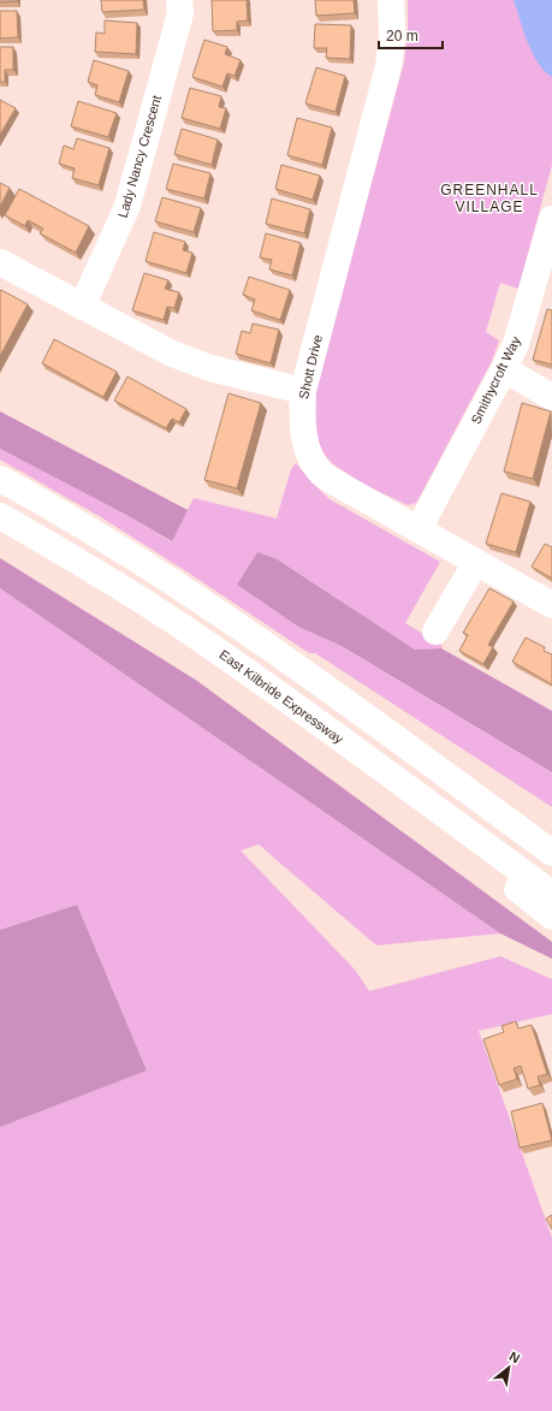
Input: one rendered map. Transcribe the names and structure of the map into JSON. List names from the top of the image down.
{
  "streets": {
    "main road": [
      "Lady Nancy Crescent",
      "Shott Drive",
      "Smithycroft Way",
      "East Kilbride Expressway"
    ]
  },
  "crossings": [
    ["Shott Drive", "Smithycroft Way"]
  ],
  "districts": ["GREENHALL VILLAGE"],
  "scale_bar": "20 m",
  "north": "top right"
}
